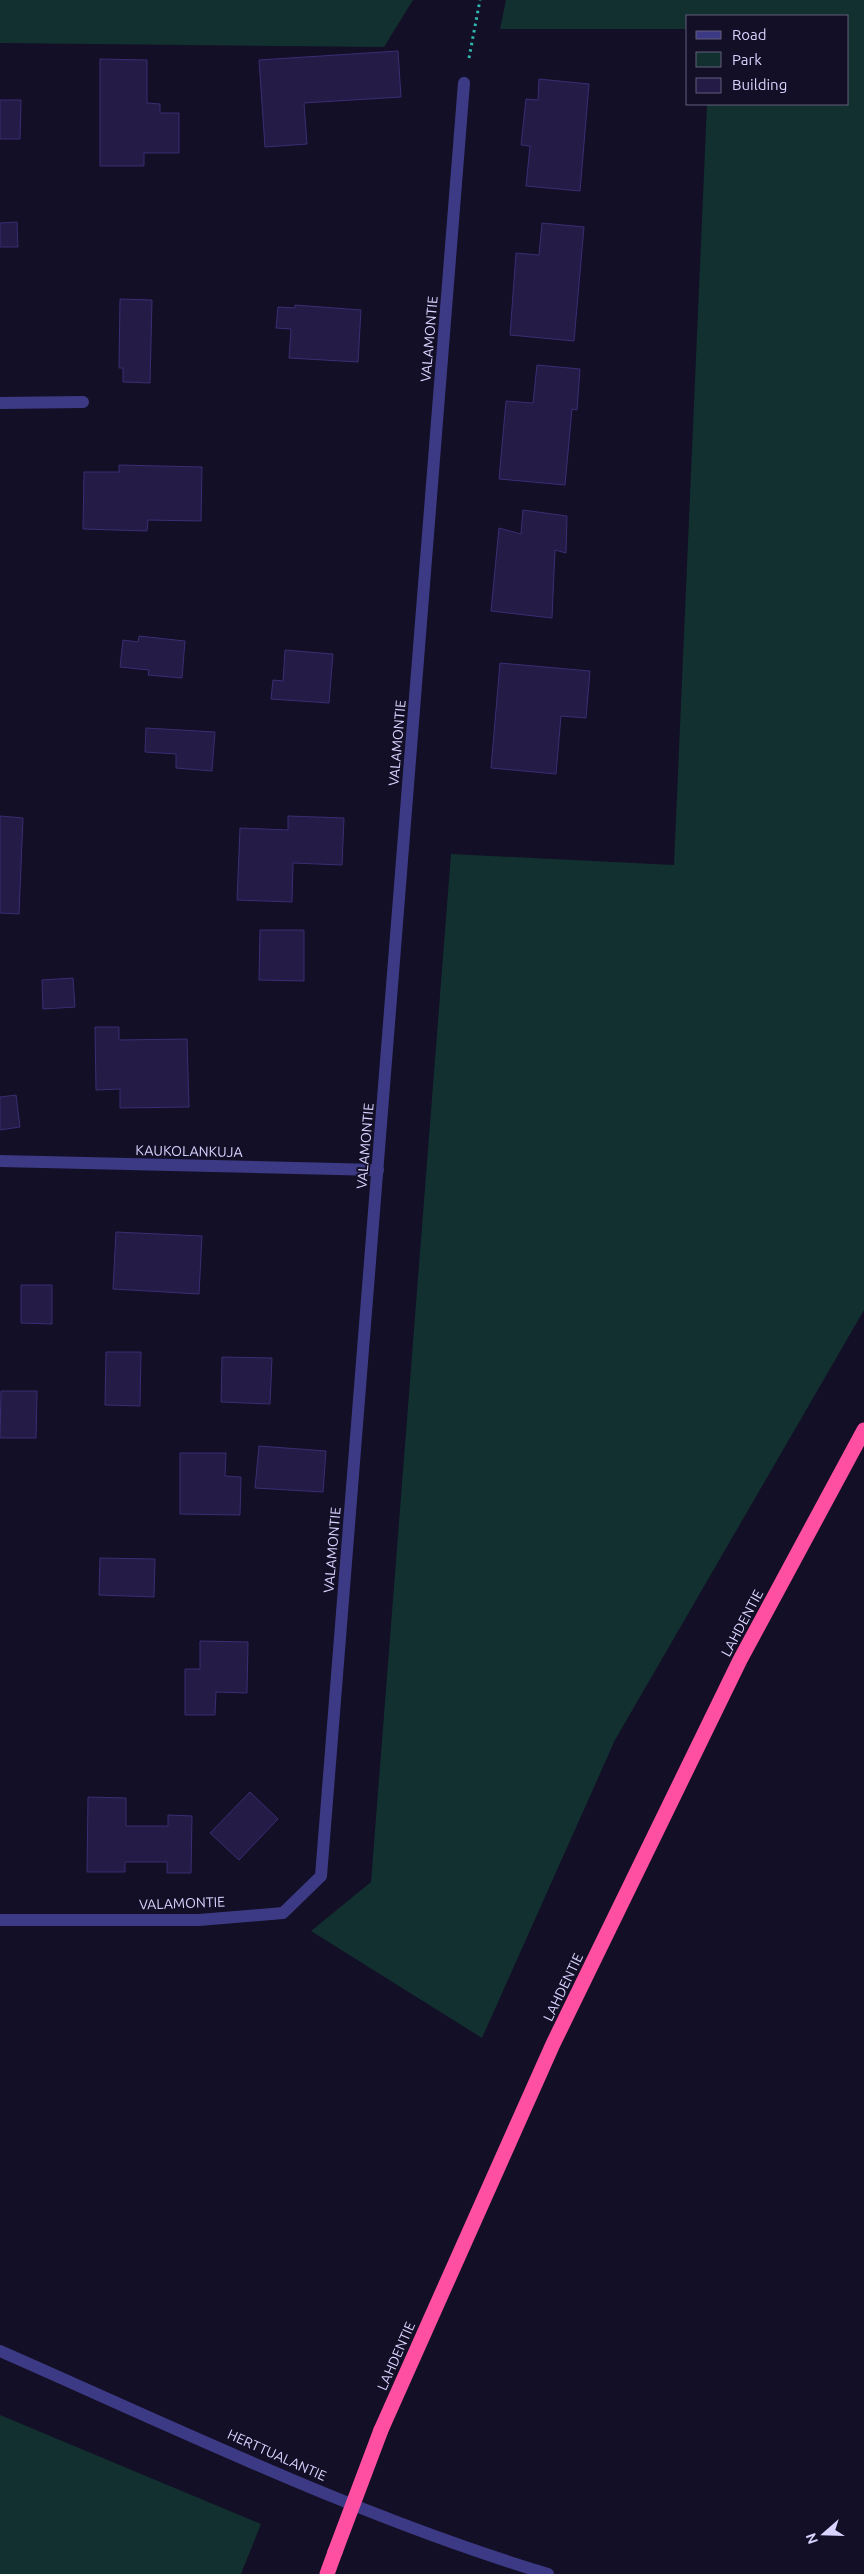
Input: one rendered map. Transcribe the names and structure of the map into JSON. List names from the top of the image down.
{
  "streets": {
    "highway": ["LAHDENTIE"],
    "street": ["VALAMONTIE", "KAUKOLANKUJA", "HERTTUALANTIE"]
  },
  "crossings": [
    ["VALAMONTIE", "KAUKOLANKUJA"]
  ],
  "legend": ["Road", "Park", "Building"],
  "north": "left"
}
